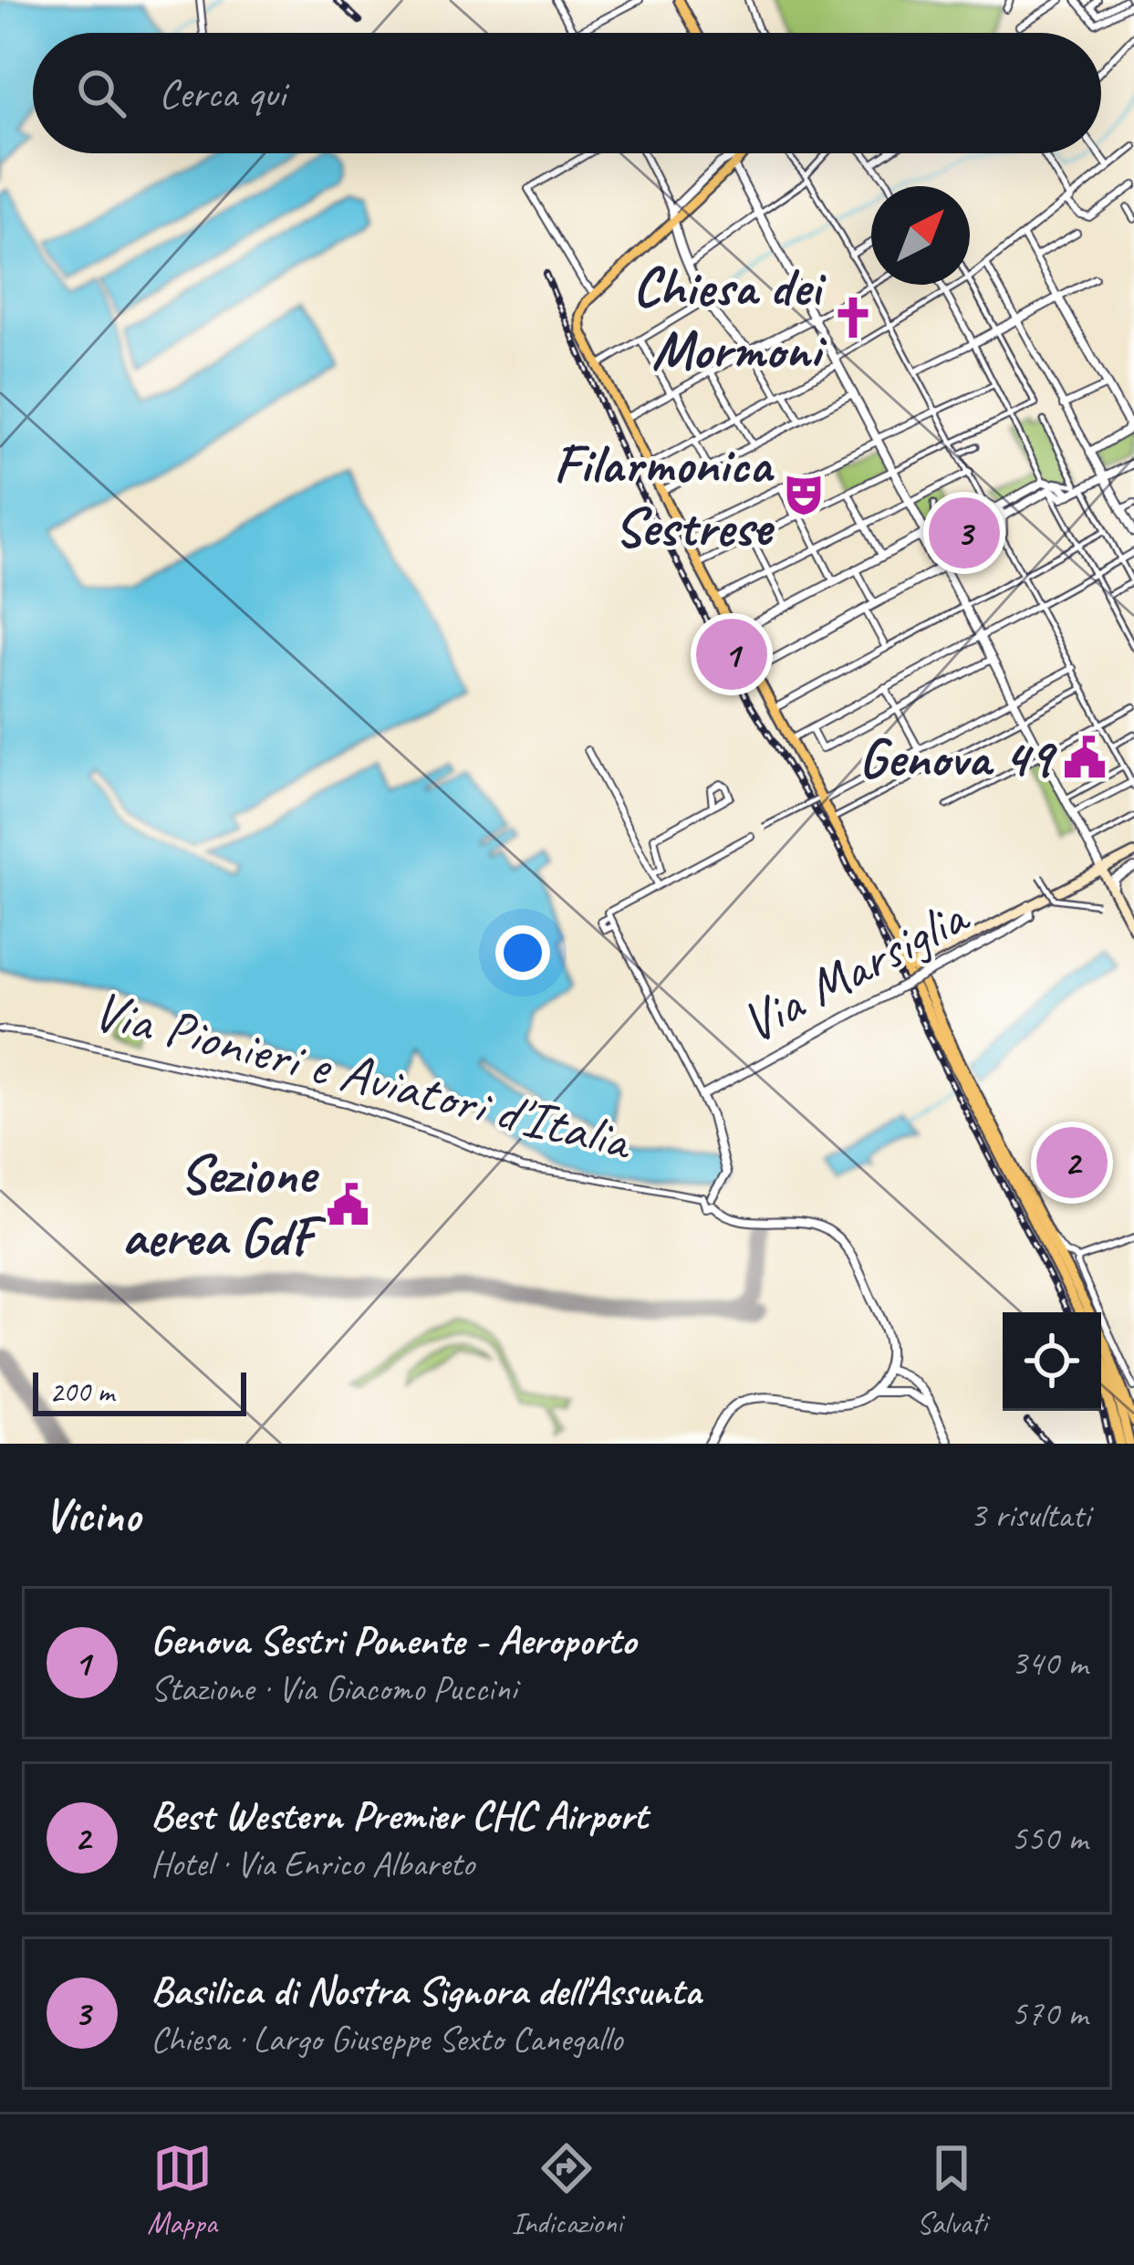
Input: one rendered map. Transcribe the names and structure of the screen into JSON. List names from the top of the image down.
{
  "streets": {
    "street": ["Via Marsiglia", "Via Pionieri e Aviatori d'Italia"]
  },
  "places": {
    "church": ["Chiesa dei Mormoni"],
    "theatre": ["Filarmonica Sestrese"],
    "public building": ["Genova 49", "Sezione aerea GdF"]
  },
  "scale_bar": "200 m",
  "north": "top right",
  "page": {
    "search": "Cerca qui",
    "pins": ["3", "1", "2"],
    "scale": "200 m",
    "heading": ["Vicino", "3 risultati"],
    "list": [
      {
        "mark": "1",
        "name": "Genova Sestri Ponente - Aeroporto",
        "note": "Stazione · Via Giacomo Puccini",
        "value": "340 m"
      },
      {
        "mark": "2",
        "name": "Best Western Premier CHC Airport",
        "note": "Hotel · Via Enrico Albareto",
        "value": "550 m"
      },
      {
        "mark": "3",
        "name": "Basilica di Nostra Signora dell'Assunta",
        "note": "Chiesa · Largo Giuseppe Sexto Canegallo",
        "value": "570 m"
      }
    ],
    "nav": ["Mappa", "Indicazioni", "Salvati"]
  }
}
